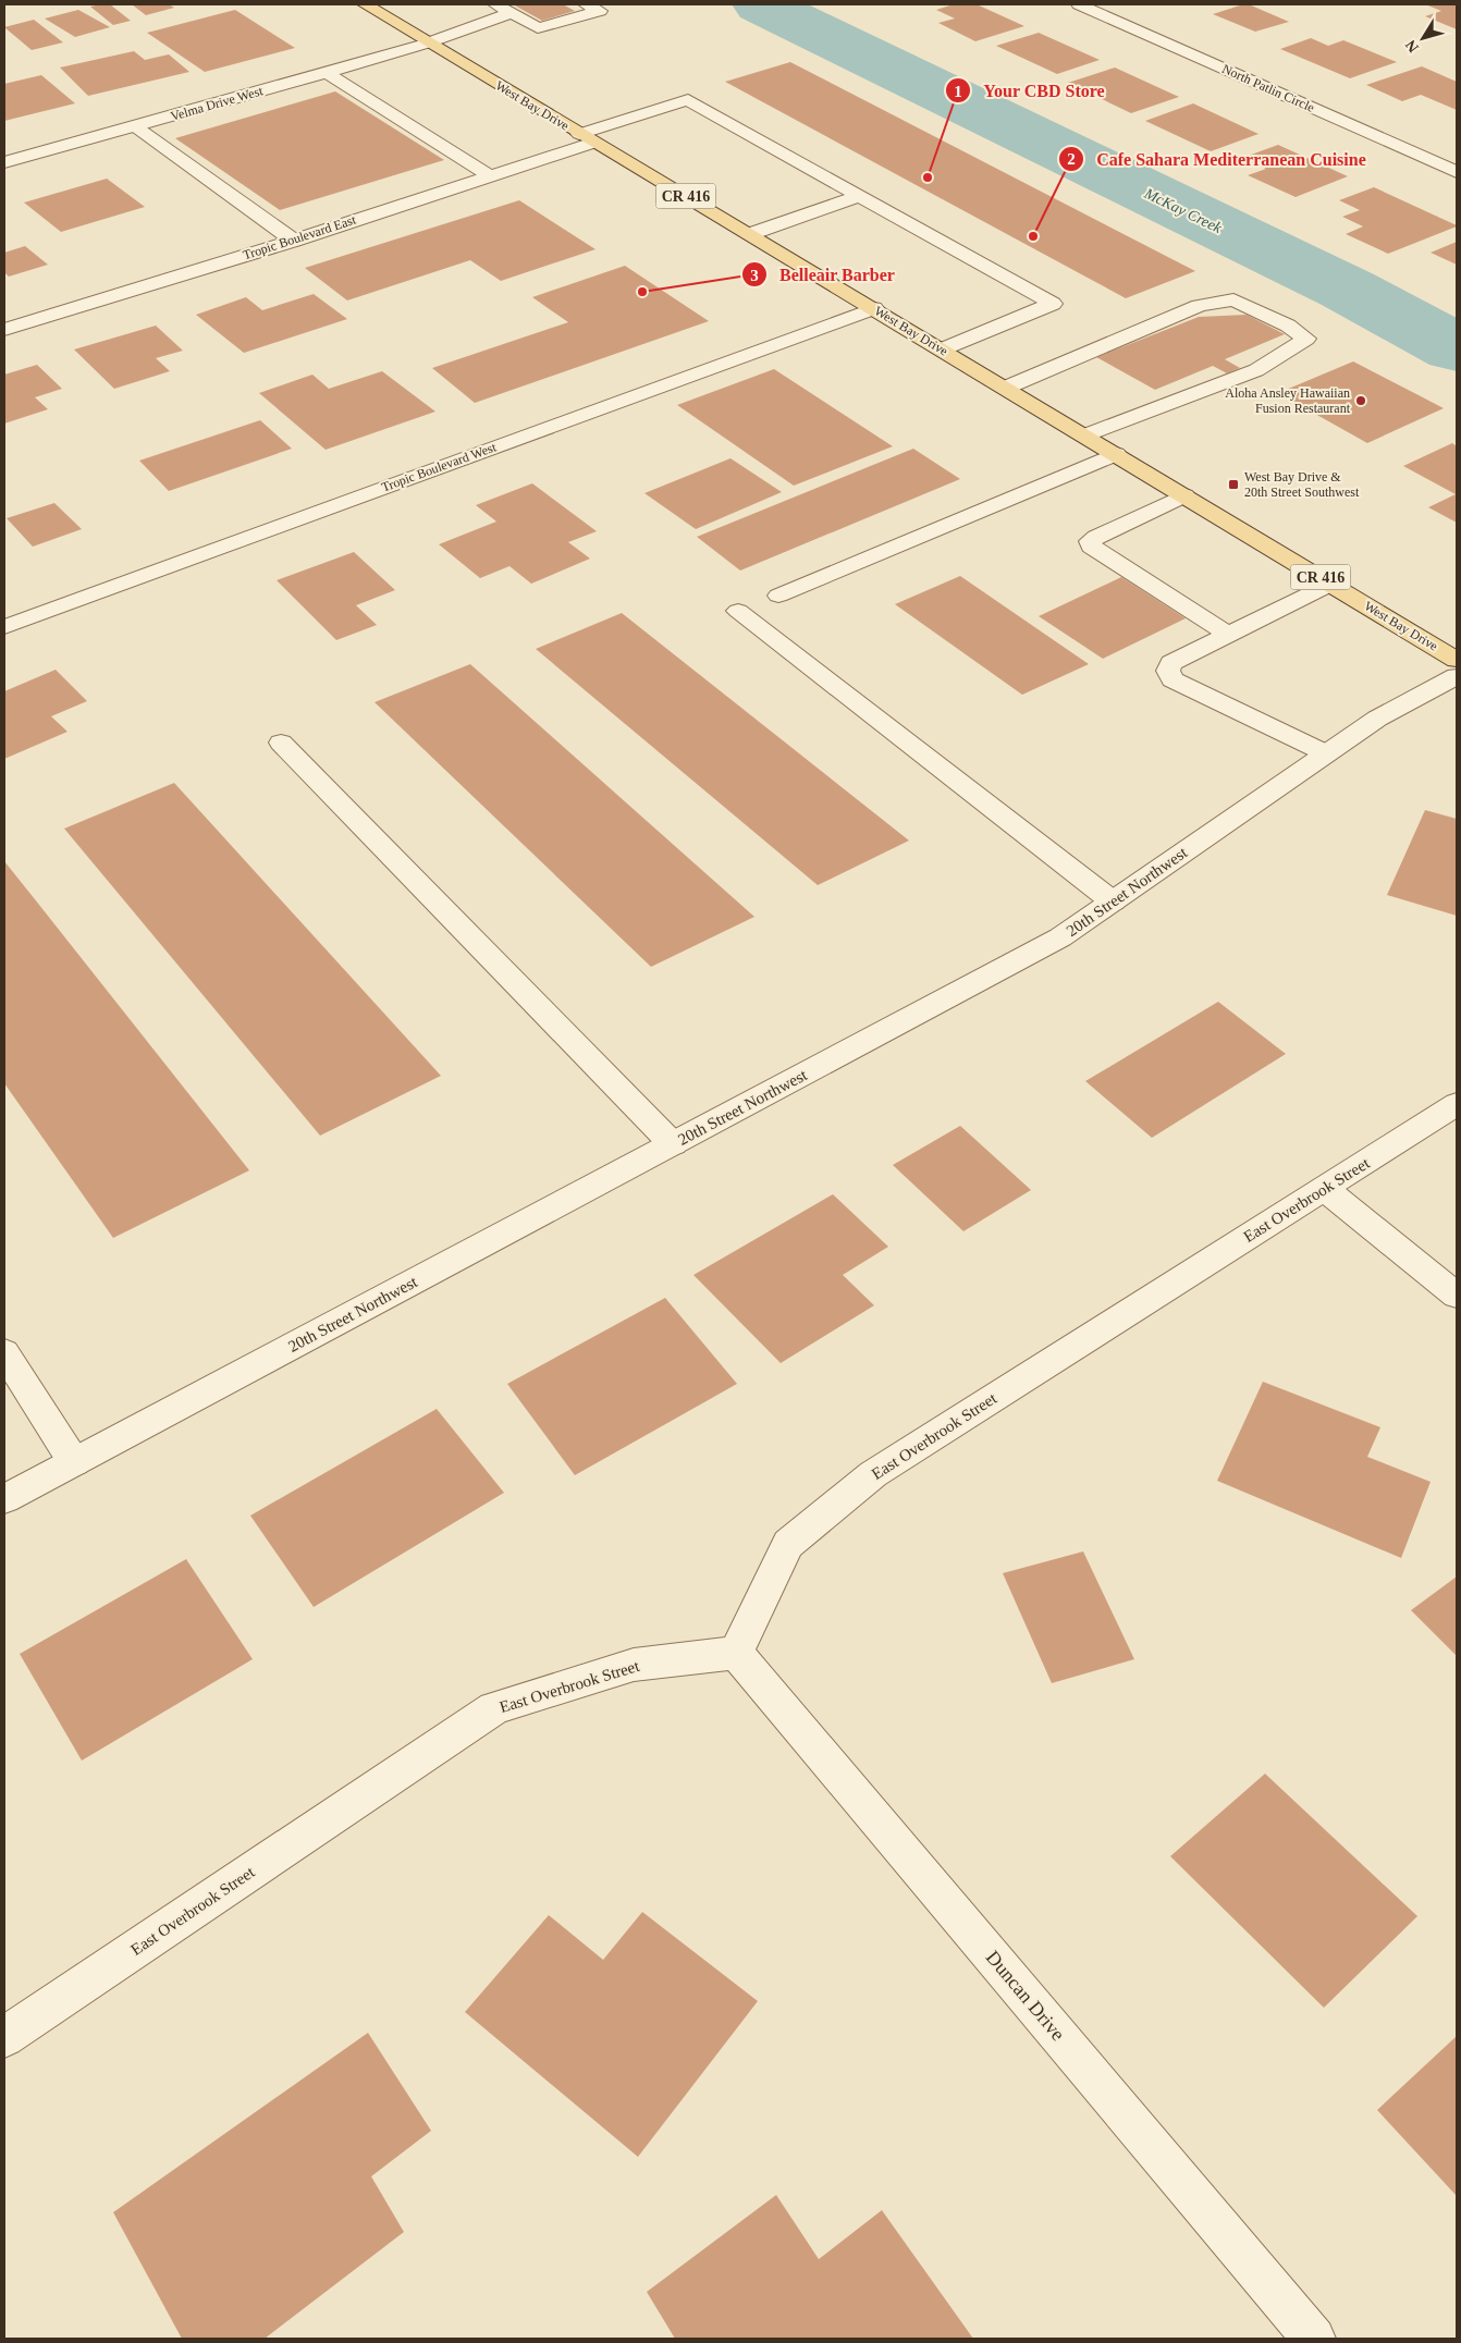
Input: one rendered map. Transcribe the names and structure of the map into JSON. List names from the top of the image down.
{
  "streets": {
    "main road": ["West Bay Drive", "CR 416"],
    "street": [
      "North Patlin Circle",
      "Velma Drive West",
      "Tropic Boulevard East",
      "Tropic Boulevard West",
      "20th Street Northwest",
      "East Overbrook Street",
      "Duncan Drive"
    ]
  },
  "crossings": [
    ["Velma Drive West", "West Bay Drive"],
    ["West Bay Drive", "Tropic Boulevard East"],
    ["West Bay Drive", "Tropic Boulevard West"],
    ["East Overbrook Street", "Duncan Drive"]
  ],
  "water": ["McKay Creek"],
  "places": {
    "other": [
      "Your CBD Store",
      "Cafe Sahara Mediterranean Cuisine",
      "Belleair Barber",
      "Aloha Ansley Hawaiian Fusion Restaurant"
    ],
    "transit": ["West Bay Drive & 20th Street Southwest"]
  },
  "north": "bottom left"
}
